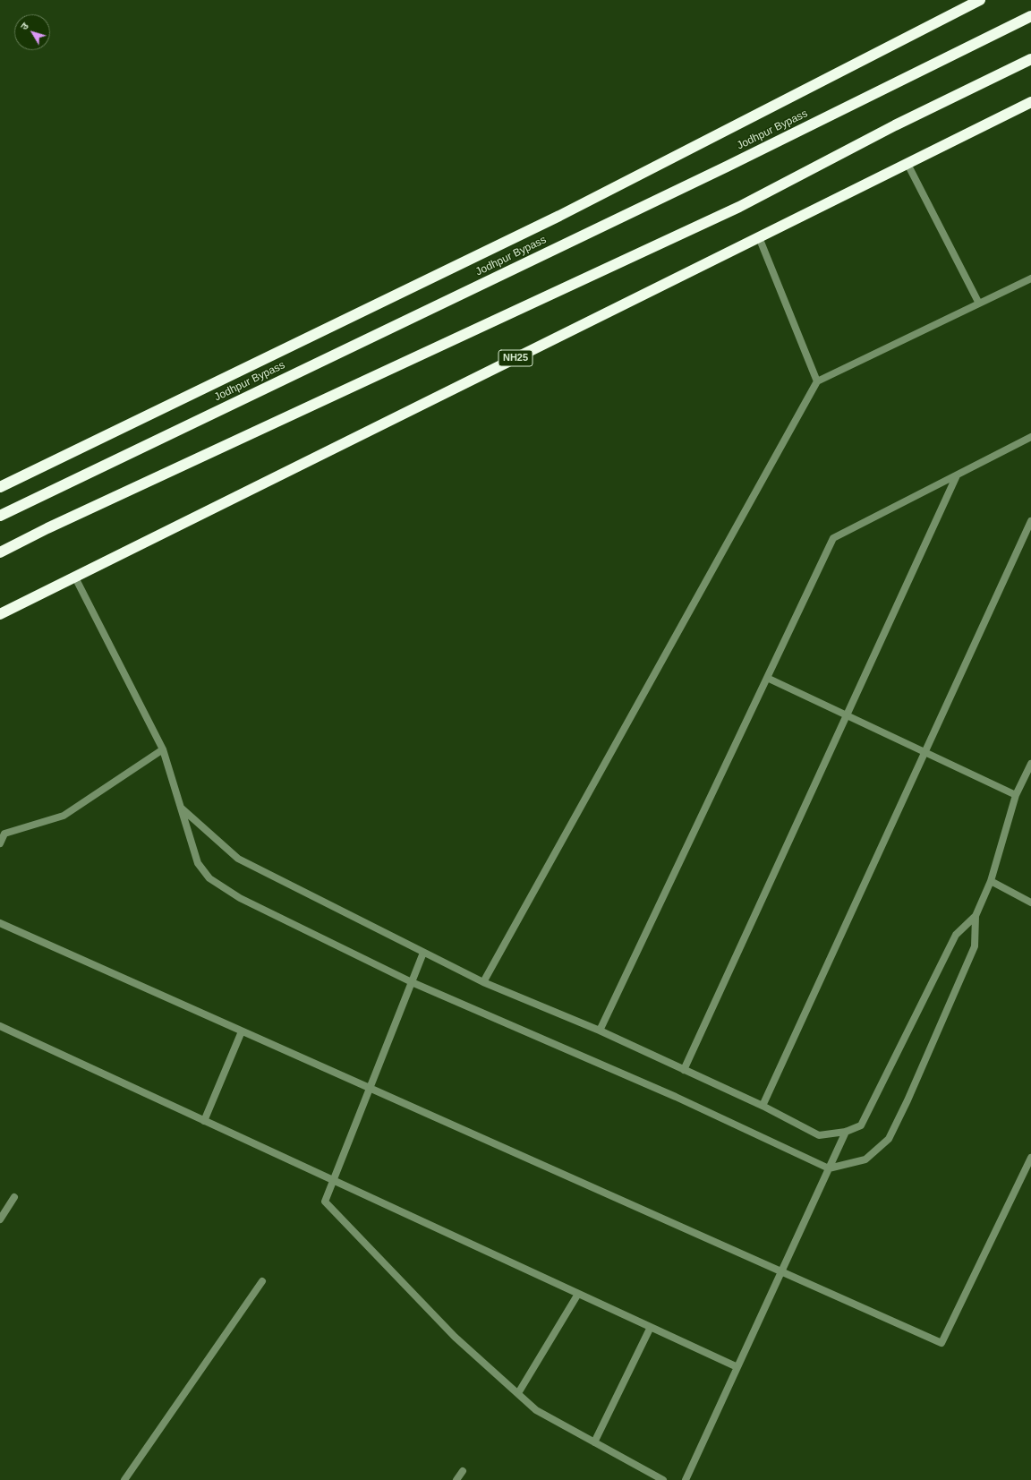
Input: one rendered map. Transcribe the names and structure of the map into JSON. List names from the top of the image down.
{
  "streets": {
    "highway": ["Jodhpur Bypass", "NH25"]
  },
  "north": "top left"
}
